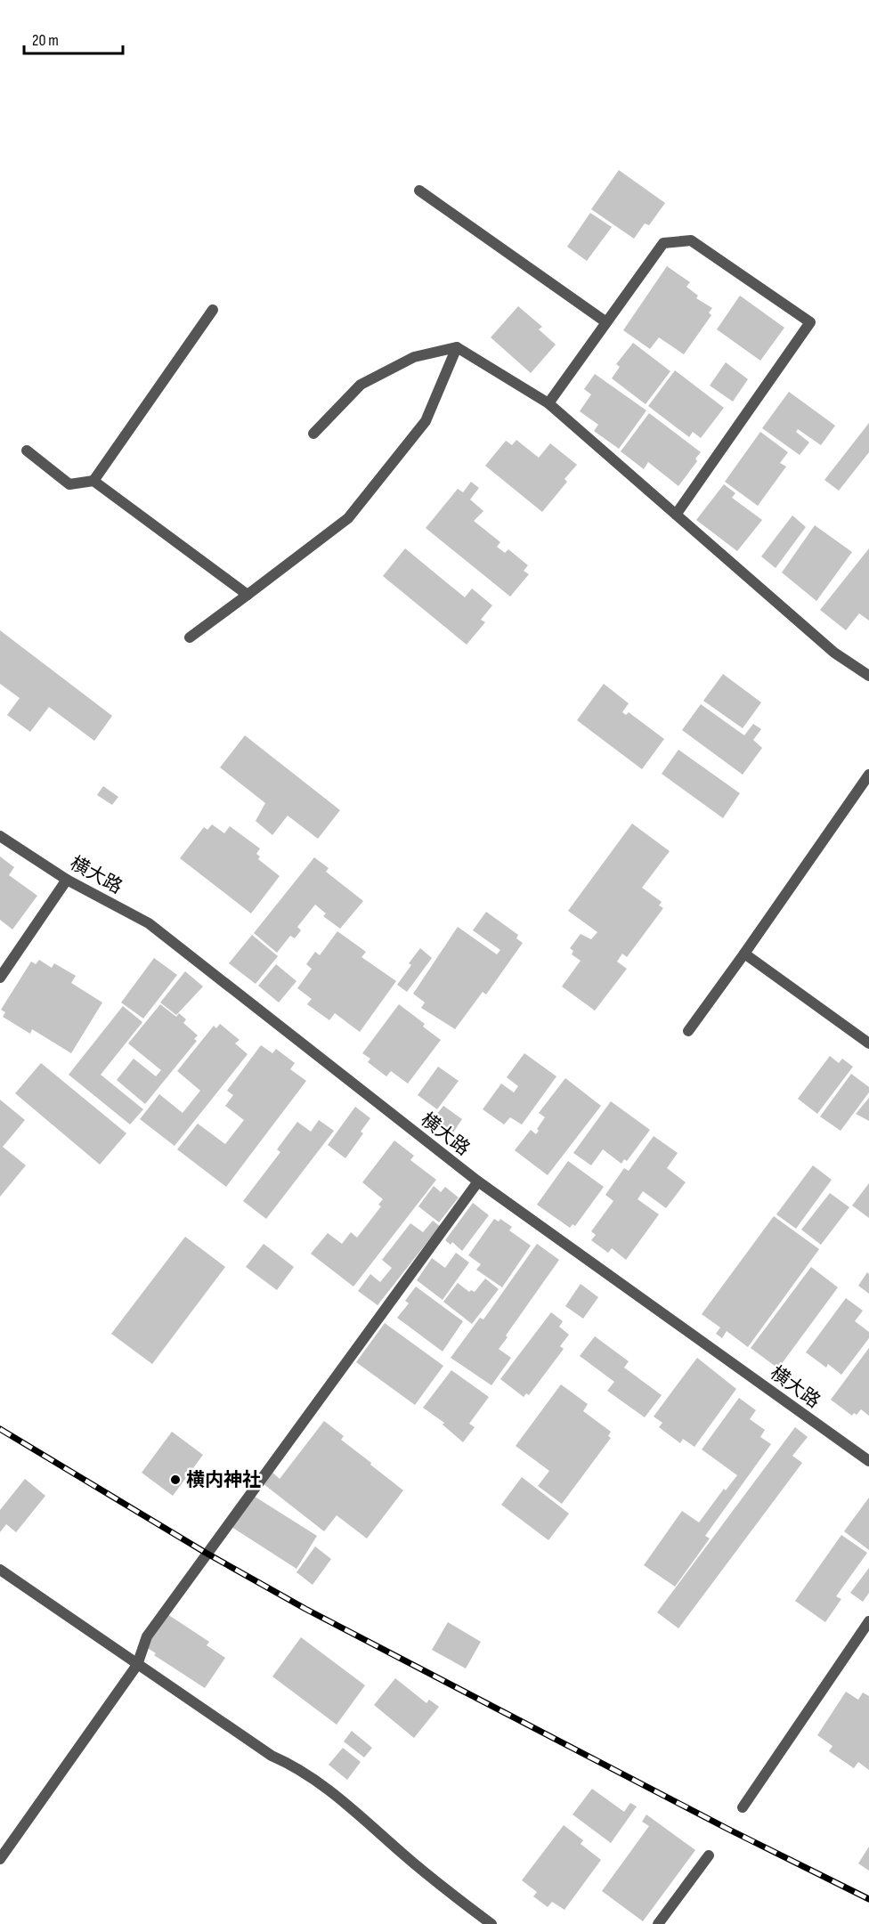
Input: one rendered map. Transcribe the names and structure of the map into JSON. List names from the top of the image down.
{
  "streets": {
    "street": ["横大路"]
  },
  "places": ["横内神社"],
  "scale_bar": "20 m"
}
